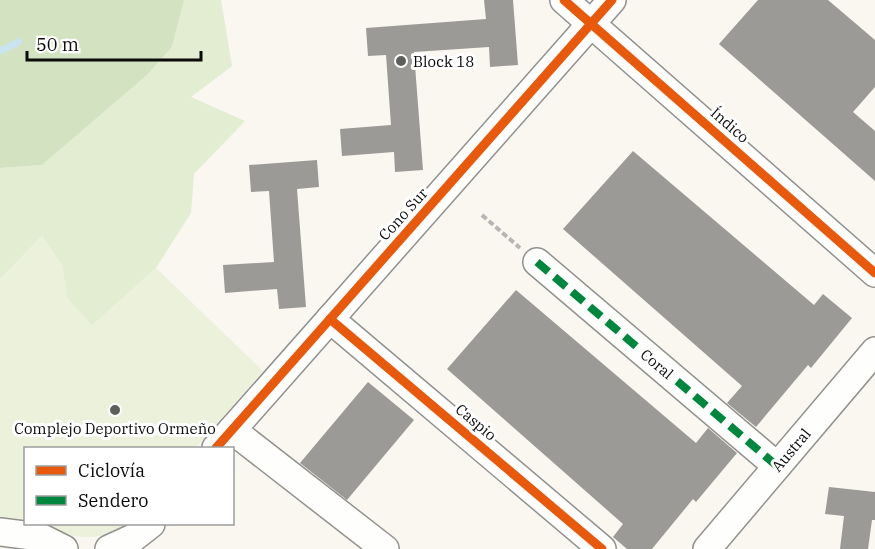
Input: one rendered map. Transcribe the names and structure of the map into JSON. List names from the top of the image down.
{
  "streets": {
    "street": [
      "Índico",
      "Cono Sur",
      "Coral",
      "Caspio",
      "Austral"
    ]
  },
  "crossings": [
    ["Índico", "Cono Sur"],
    ["Cono Sur", "Caspio"],
    ["Coral", "Austral"]
  ],
  "places": ["Block 18", "Complejo Deportivo Ormeño"],
  "legend": ["Ciclovía", "Sendero"],
  "scale_bar": "50 m"
}
